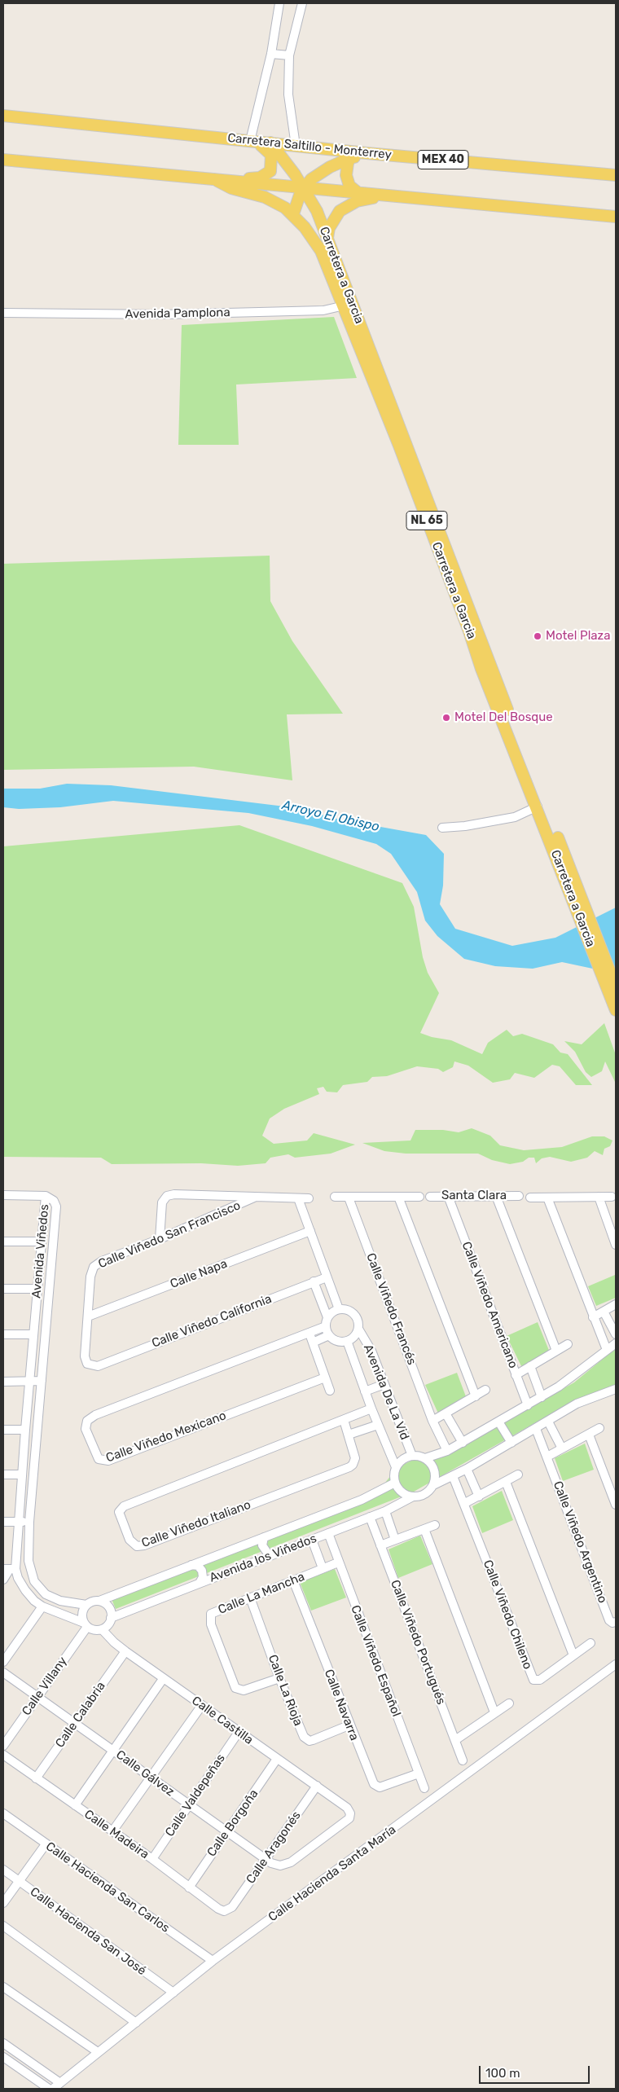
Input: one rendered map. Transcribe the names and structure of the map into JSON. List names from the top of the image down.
{
  "streets": {
    "main road": [
      "Carretera Saltillo - Monterrey",
      "MEX 40",
      "Carretera a Garcia",
      "NL 65"
    ],
    "street": [
      "Avenida Pamplona",
      "Santa Clara",
      "Calle Viñedo San Francisco",
      "Avenida Viñedos",
      "Calle Napa",
      "Calle Viñedo Americano",
      "Calle Viñedo Francés",
      "Calle Viñedo California",
      "Avenida De La Vid",
      "Calle Viñedo Mexicano",
      "Calle Viñedo Italiano",
      "Calle Viñedo Argentino",
      "Avenida los Viñedos",
      "Calle La Mancha",
      "Calle Viñedo Chileno",
      "Calle Viñedo Portugués",
      "Calle Viñedo Español",
      "Calle Villany",
      "Calle La Rioja",
      "Calle Navarra",
      "Calle Calabria",
      "Calle Castilla",
      "Calle Gálvez",
      "Calle Valdepeñas",
      "Calle Borgoña",
      "Calle Madeira",
      "Calle Aragonés",
      "Calle Hacienda Santa María",
      "Calle Hacienda San Carlos",
      "Calle Hacienda San José"
    ]
  },
  "crossings": [
    ["Carretera Saltillo - Monterrey", "Carretera a Garcia"],
    ["Carretera a Garcia", "Avenida Pamplona"],
    ["Santa Clara", "Calle Viñedo Americano"],
    ["Calle Viñedo San Francisco", "Calle Napa"],
    ["Calle Viñedo San Francisco", "Calle Viñedo California"],
    ["Avenida Viñedos", "Avenida los Viñedos"],
    ["Avenida Viñedos", "Calle Villany"],
    ["Avenida Viñedos", "Calle Castilla"],
    ["Avenida De La Vid", "Calle Viñedo Mexicano"],
    ["Avenida De La Vid", "Calle Viñedo Italiano"],
    ["Avenida De La Vid", "Avenida los Viñedos"],
    ["Avenida los Viñedos", "Calle Viñedo Portugués"],
    ["Avenida los Viñedos", "Calle Viñedo Español"],
    ["Avenida los Viñedos", "Calle Villany"],
    ["Avenida los Viñedos", "Calle Castilla"],
    ["Calle La Mancha", "Calle Viñedo Español"],
    ["Calle La Mancha", "Calle La Rioja"],
    ["Calle La Mancha", "Calle Navarra"],
    ["Calle Viñedo Español", "Calle Navarra"],
    ["Calle Villany", "Calle Castilla"],
    ["Calle Villany", "Calle Gálvez"],
    ["Calle La Rioja", "Calle Navarra"],
    ["Calle Calabria", "Calle Castilla"],
    ["Calle Calabria", "Calle Gálvez"],
    ["Calle Calabria", "Calle Madeira"],
    ["Calle Castilla", "Calle Gálvez"],
    ["Calle Castilla", "Calle Valdepeñas"],
    ["Calle Castilla", "Calle Borgoña"],
    ["Calle Castilla", "Calle Aragonés"],
    ["Calle Gálvez", "Calle Valdepeñas"],
    ["Calle Gálvez", "Calle Borgoña"],
    ["Calle Gálvez", "Calle Aragonés"],
    ["Calle Valdepeñas", "Calle Madeira"],
    ["Calle Borgoña", "Calle Madeira"],
    ["Calle Madeira", "Calle Aragonés"],
    ["Calle Hacienda Santa María", "Calle Hacienda San Carlos"],
    ["Calle Hacienda Santa María", "Calle Hacienda San José"]
  ],
  "water": ["Arroyo El Obispo"],
  "places": ["Motel Plaza", "Motel Del Bosque"],
  "scale_bar": "100 m"
}
